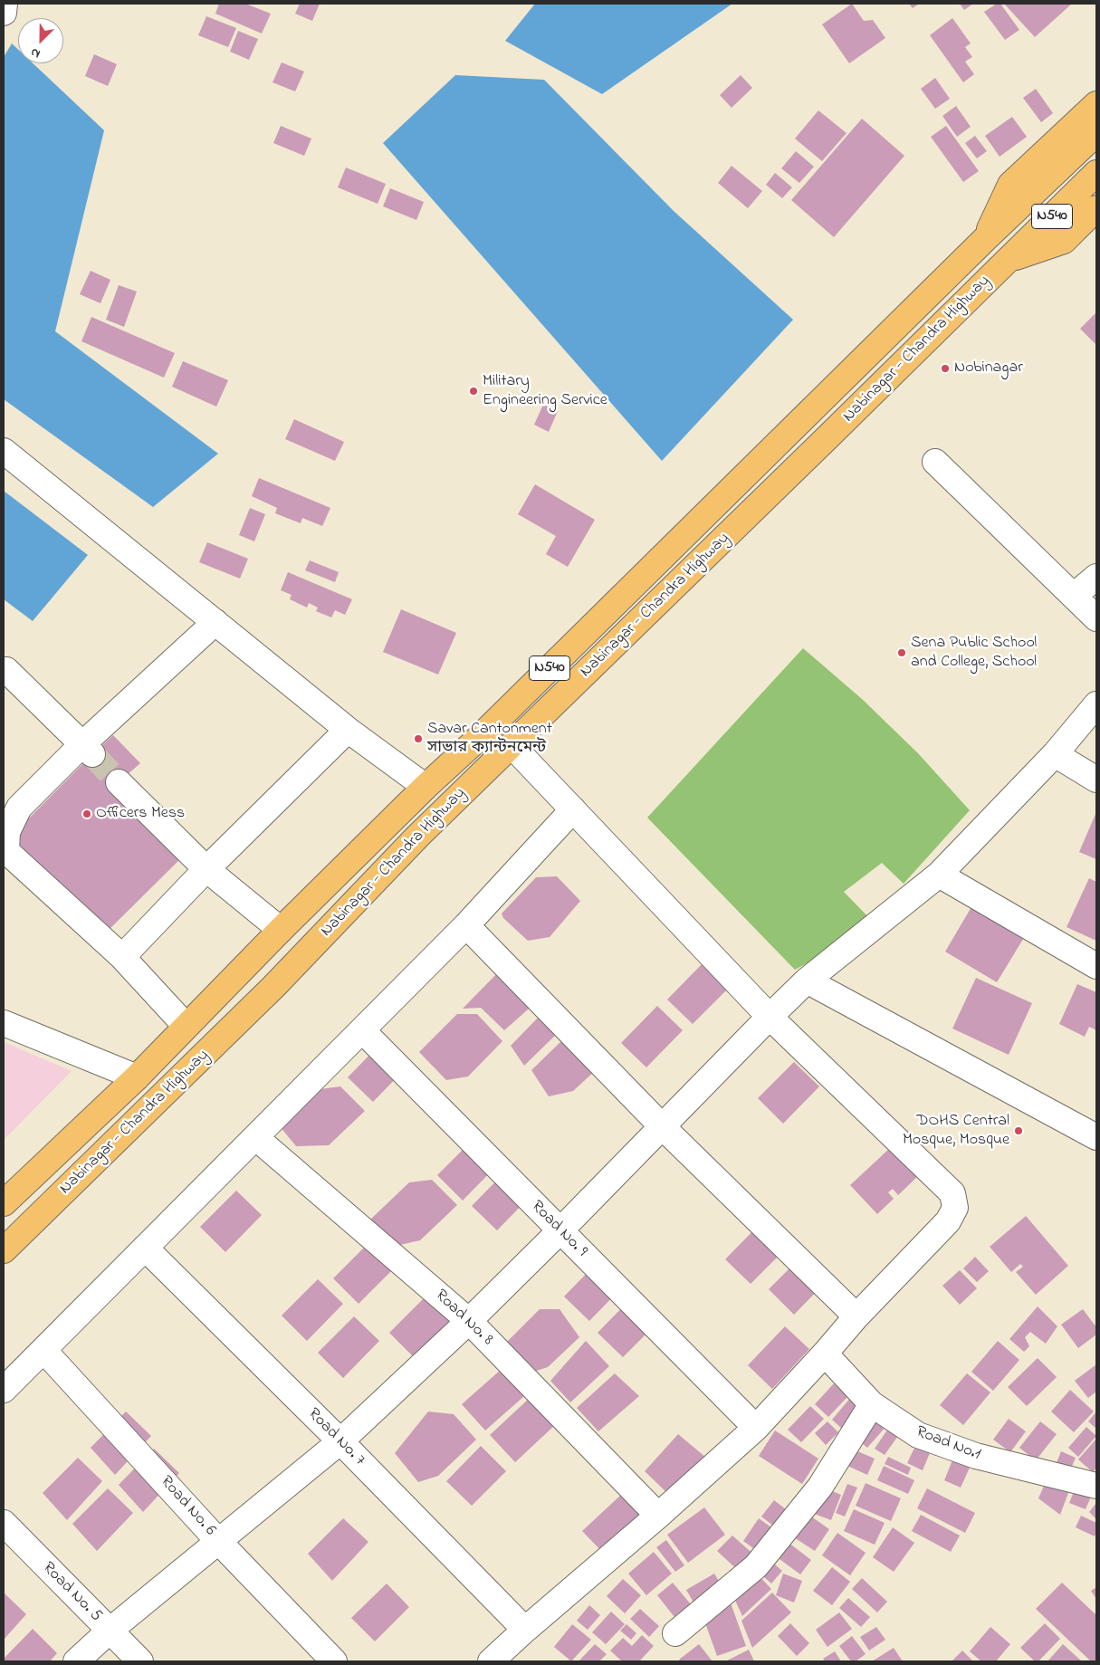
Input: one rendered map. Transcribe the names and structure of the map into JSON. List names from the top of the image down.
{
  "streets": {
    "highway": ["N540", "Nabinagar - Chandra Highway"],
    "street": [
      "Road No. 9",
      "Road No. 8",
      "Road No. 7",
      "Road No.1",
      "Road No. 6",
      "Road No. 5"
    ]
  },
  "places": [
    "Nobinagar",
    "Military Engineering Service",
    "Sena Public School and College, School",
    "Savar Cantonment সাভার ক্যান্টনমেন্ট",
    "Officers Mess",
    "DOHS Central Mosque, Mosque"
  ],
  "north": "bottom left"
}
